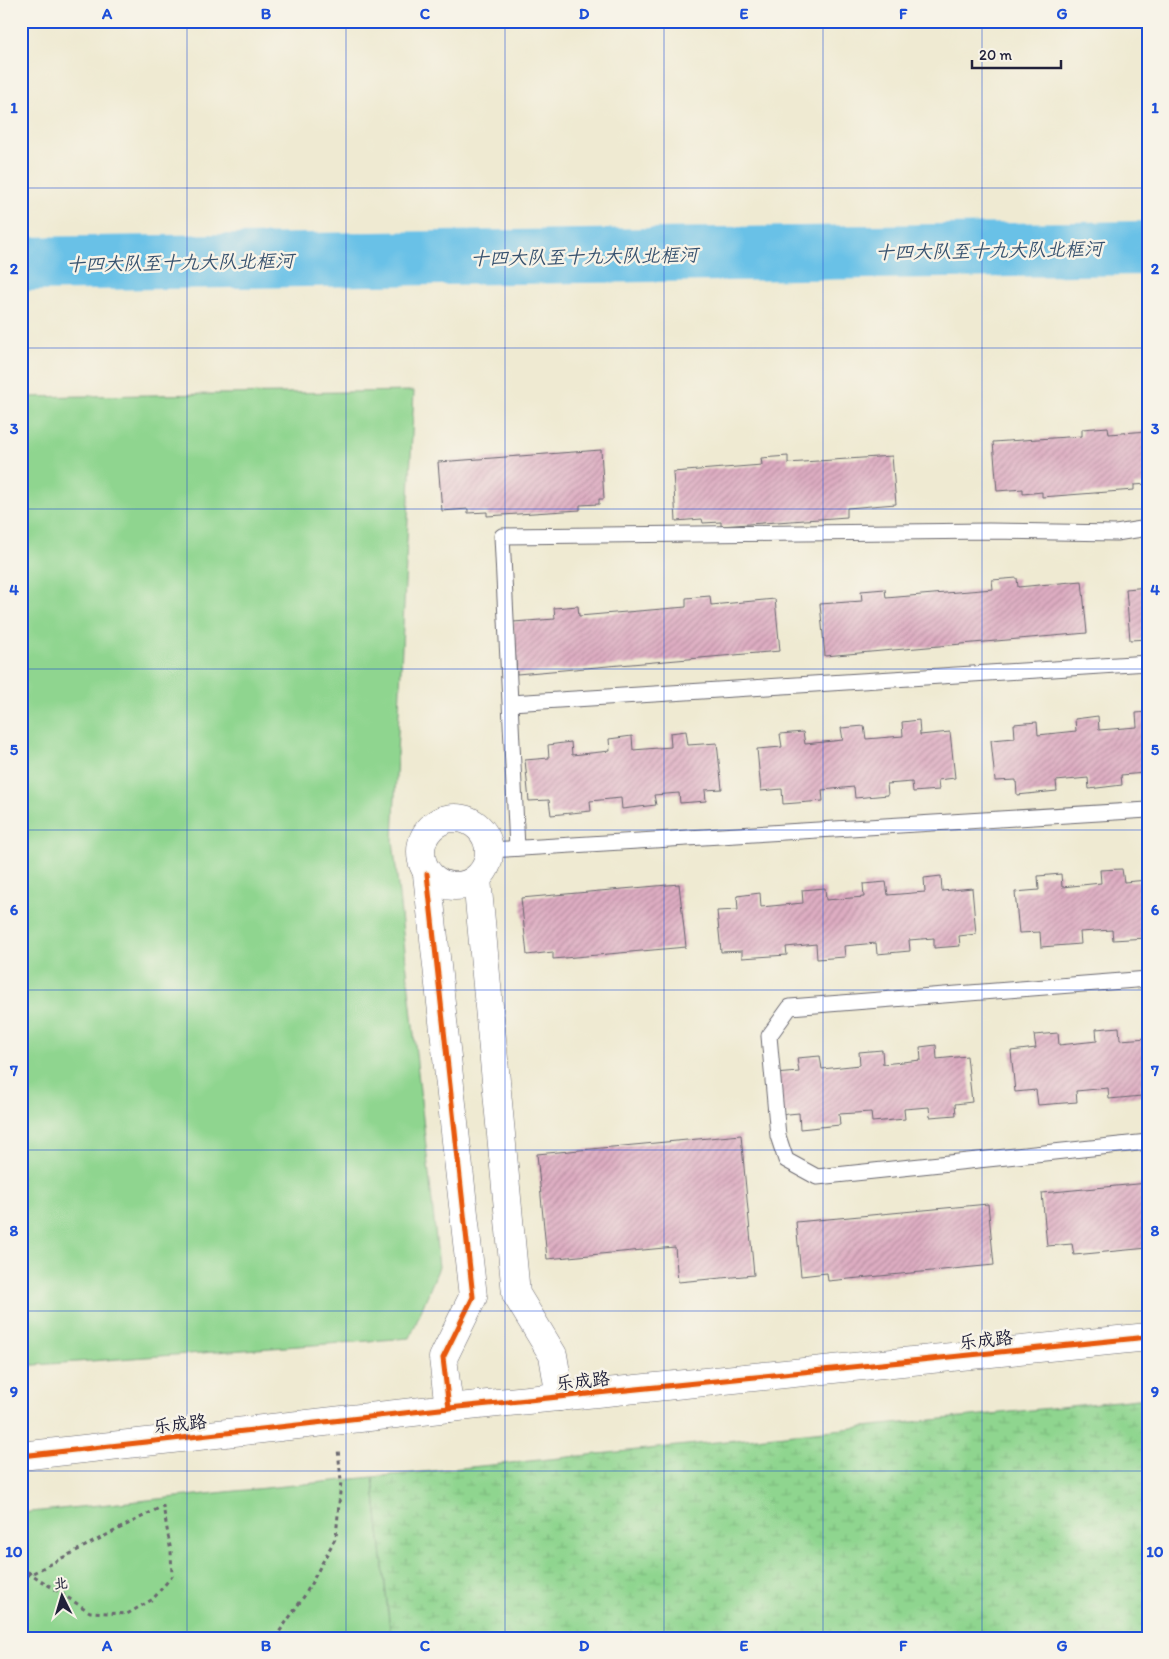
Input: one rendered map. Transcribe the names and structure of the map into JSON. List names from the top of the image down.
{
  "streets": {
    "street": ["乐成路"]
  },
  "water": ["十四大队至十九大队北框河"],
  "scale_bar": "20 m",
  "north": "top",
  "grid": {
    "columns": [
      "A",
      "B",
      "C",
      "D",
      "E",
      "F",
      "G"
    ],
    "rows": [
      "1",
      "2",
      "3",
      "4",
      "5",
      "6",
      "7",
      "8",
      "9",
      "10"
    ]
  }
}
